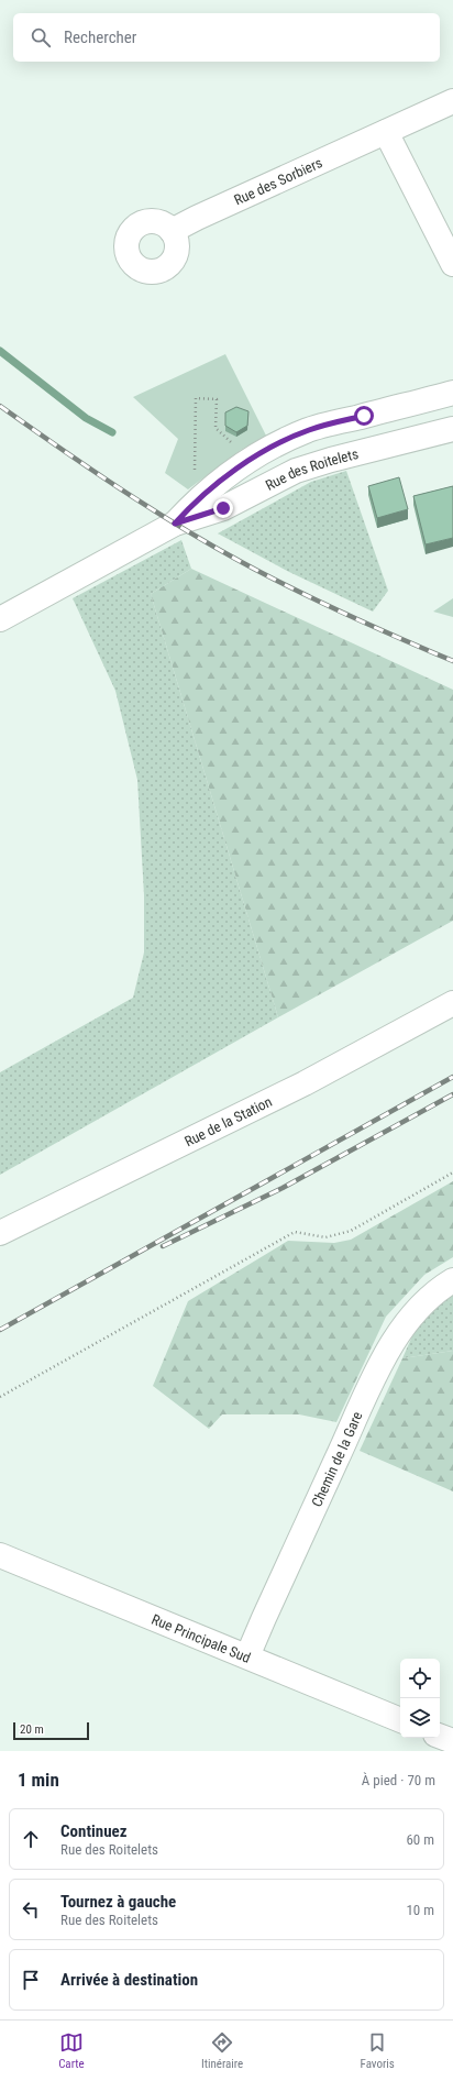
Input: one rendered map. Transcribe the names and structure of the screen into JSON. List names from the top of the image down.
{
  "streets": {
    "street": [
      "Rue des Sorbiers",
      "Rue des Roitelets",
      "Rue de la Station",
      "Chemin de la Gare",
      "Rue Principale Sud"
    ]
  },
  "crossings": [
    ["Chemin de la Gare", "Rue Principale Sud"]
  ],
  "scale_bar": "20 m",
  "page": {
    "search": "Rechercher",
    "scale": "20 m",
    "heading": ["1 min", "À pied · 70 m"],
    "list": [
      ["Continuez", "Rue des Roitelets", "60 m"],
      ["Tournez à gauche", "Rue des Roitelets", "10 m"],
      "Arrivée à destination"
    ],
    "nav": ["Carte", "Itinéraire", "Favoris"]
  }
}
